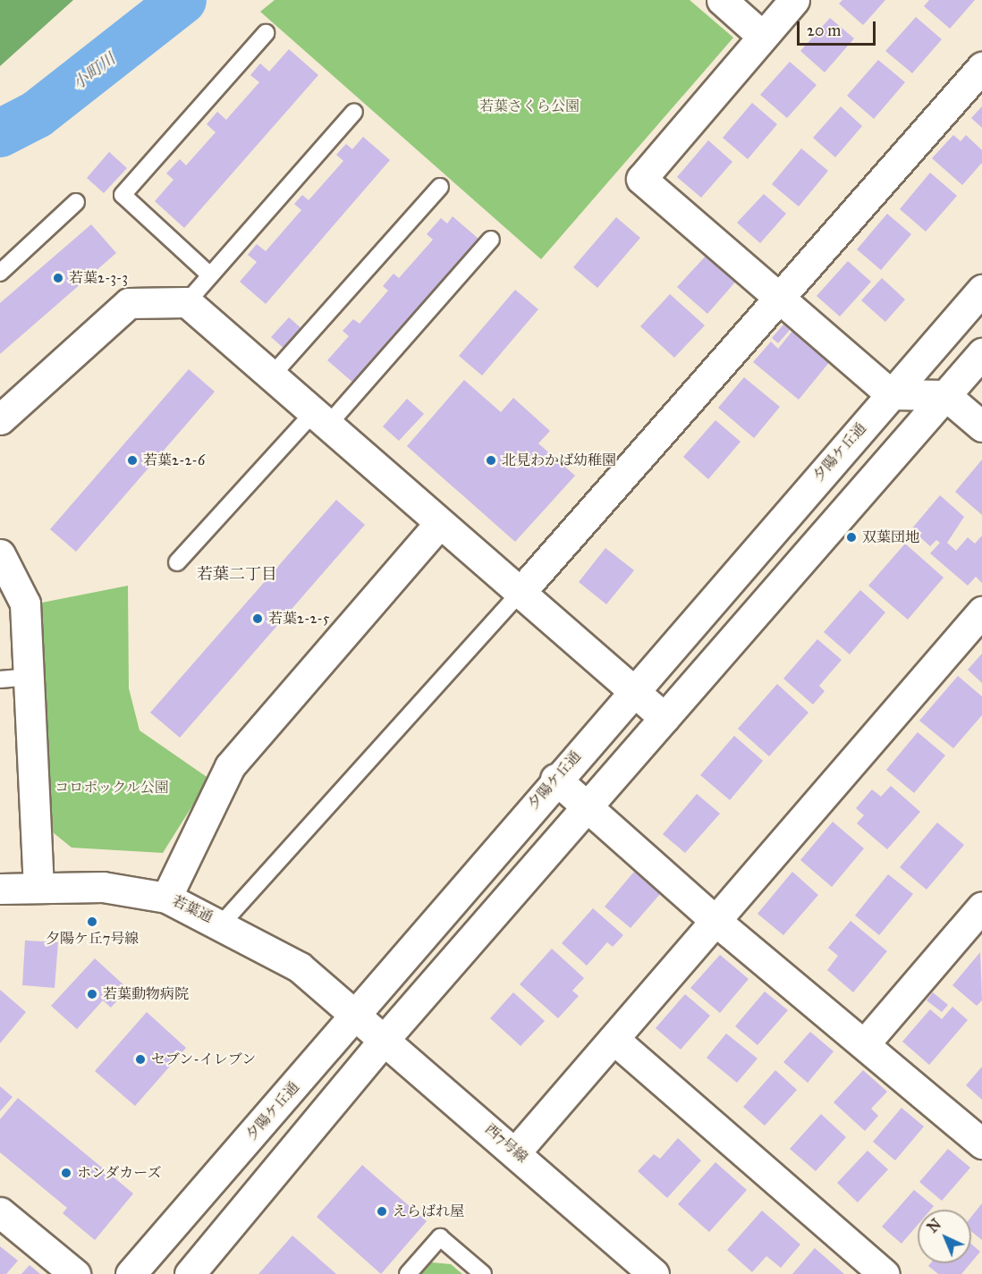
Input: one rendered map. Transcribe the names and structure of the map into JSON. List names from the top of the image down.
{
  "streets": {
    "street": ["夕陽ケ丘通", "若葉通", "西7号線"]
  },
  "crossings": [
    ["夕陽ケ丘通", "若葉通"],
    ["夕陽ケ丘通", "西7号線"],
    ["若葉通", "西7号線"]
  ],
  "districts": ["若葉二丁目"],
  "water": ["小町川"],
  "parks": ["若葉さくら公園", "コロポックル公園"],
  "places": [
    "若葉2-3-3",
    "若葉2-2-6",
    "北見わかば幼稚園",
    "双葉団地",
    "若葉2-2-5",
    "夕陽ケ丘7号線",
    "若葉動物病院",
    "セブン-イレブン",
    "ホンダカーズ",
    "えらばれ屋"
  ],
  "scale_bar": "20 m",
  "north": "top left"
}
